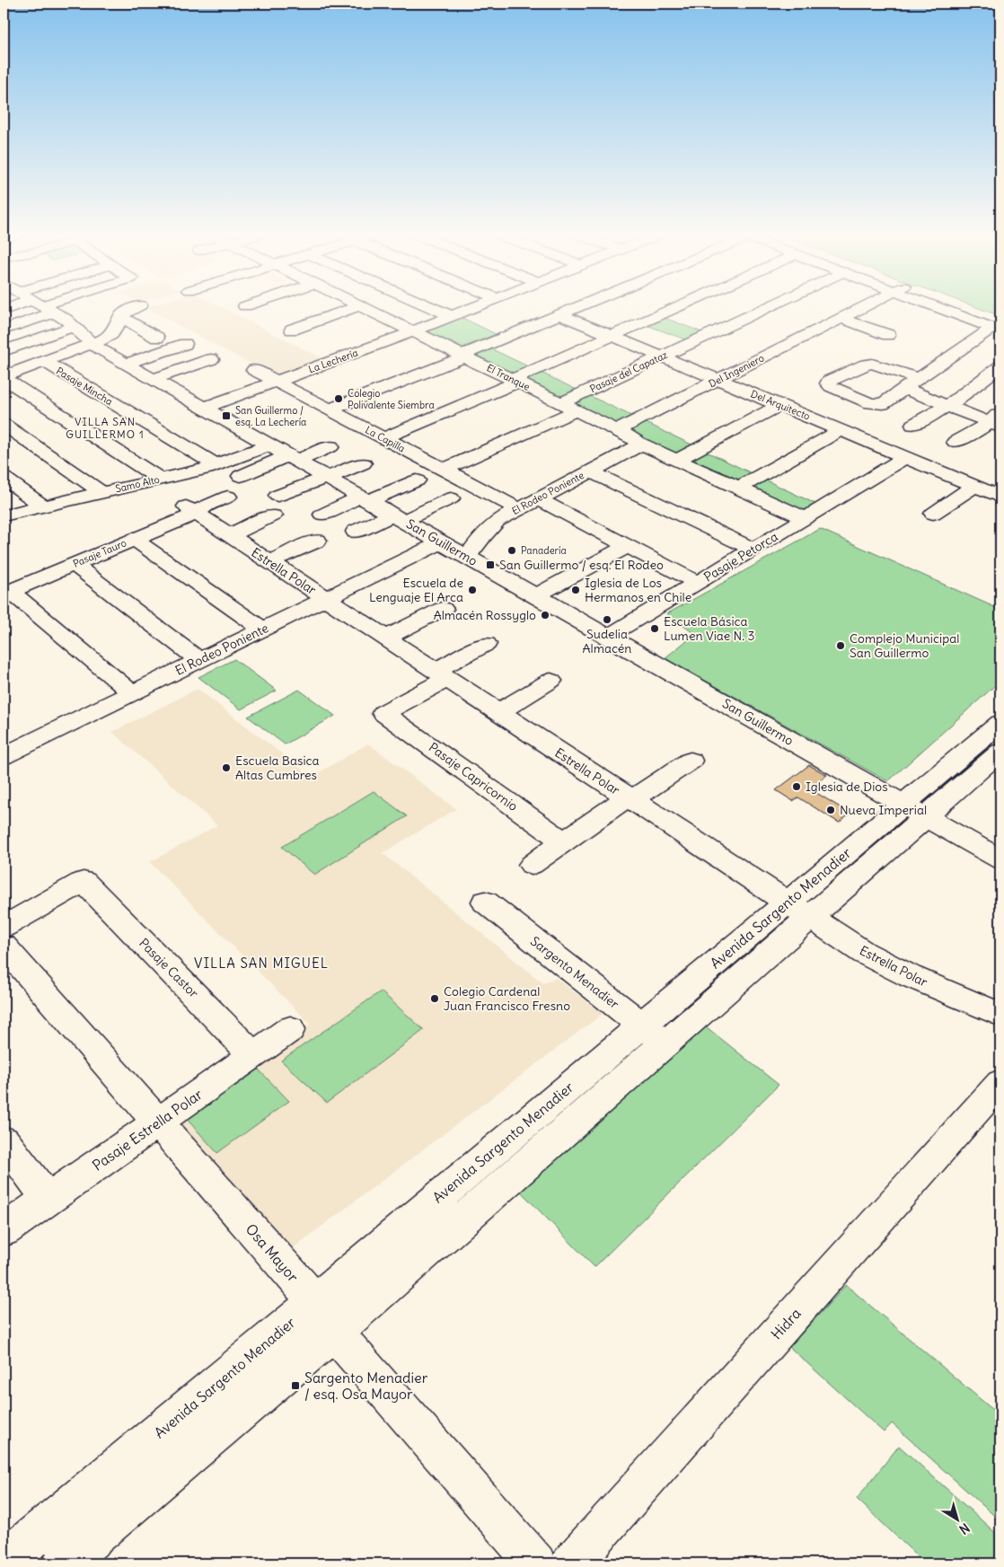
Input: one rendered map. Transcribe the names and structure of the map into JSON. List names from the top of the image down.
{
  "streets": {
    "street": [
      "La Lechería",
      "Del Ingeniero",
      "Pasaje del Capataz",
      "El Tranque",
      "Pasaje Mincha",
      "Del Arquitecto",
      "La Capilla",
      "Samo Alto",
      "El Rodeo Poniente",
      "San Guillermo",
      "Pasaje Tauro",
      "Pasaje Petorca",
      "Estrella Polar",
      "Pasaje Capricornio",
      "Avenida Sargento Menadier",
      "Pasaje Castor",
      "Sargento Menadier",
      "Pasaje Estrella Polar",
      "Osa Mayor",
      "Hidra"
    ]
  },
  "crossings": [
    ["La Lechería", "El Tranque"],
    ["La Lechería", "La Capilla"],
    ["La Lechería", "San Guillermo"],
    ["Del Ingeniero", "El Tranque"],
    ["Del Ingeniero", "Del Arquitecto"],
    ["Pasaje del Capataz", "El Tranque"],
    ["Pasaje del Capataz", "Del Arquitecto"],
    ["Pasaje del Capataz", "La Capilla"],
    ["El Tranque", "El Rodeo Poniente"],
    ["El Tranque", "Pasaje Petorca"],
    ["Pasaje Mincha", "Samo Alto"],
    ["Del Arquitecto", "Pasaje Petorca"],
    ["La Capilla", "El Rodeo Poniente"],
    ["Samo Alto", "San Guillermo"],
    ["El Rodeo Poniente", "San Guillermo"],
    ["El Rodeo Poniente", "Estrella Polar"],
    ["San Guillermo", "Pasaje Petorca"],
    ["San Guillermo", "Avenida Sargento Menadier"],
    ["Pasaje Tauro", "Estrella Polar"],
    ["Estrella Polar", "Pasaje Capricornio"],
    ["Estrella Polar", "Avenida Sargento Menadier"],
    ["Avenida Sargento Menadier", "Sargento Menadier"],
    ["Avenida Sargento Menadier", "Osa Mayor"],
    ["Pasaje Castor", "Pasaje Estrella Polar"],
    ["Pasaje Estrella Polar", "Osa Mayor"]
  ],
  "districts": ["VILLA SAN GUILLERMO 1", "VILLA SAN MIGUEL"],
  "places": {
    "other": [
      "Colegio Polivalente Siembra",
      "Panadería",
      "Escuela de Lenguaje El Arca",
      "Iglesia de Los Hermanos en Chile",
      "Almacén Rossyglo",
      "Sudelia Almacén",
      "Escuela Básica Lumen Viae N. 3",
      "Complejo Municipal San Guillermo",
      "Escuela Basica Altas Cumbres",
      "Iglesia de Dios",
      "Nueva Imperial",
      "Colegio Cardenal Juan Francisco Fresno"
    ],
    "transit": ["San Guillermo / esq. La Lechería", "San Guillermo / esq. El Rodeo", "Sargento Menadier / esq. Osa Mayor"]
  },
  "north": "bottom right"
}
